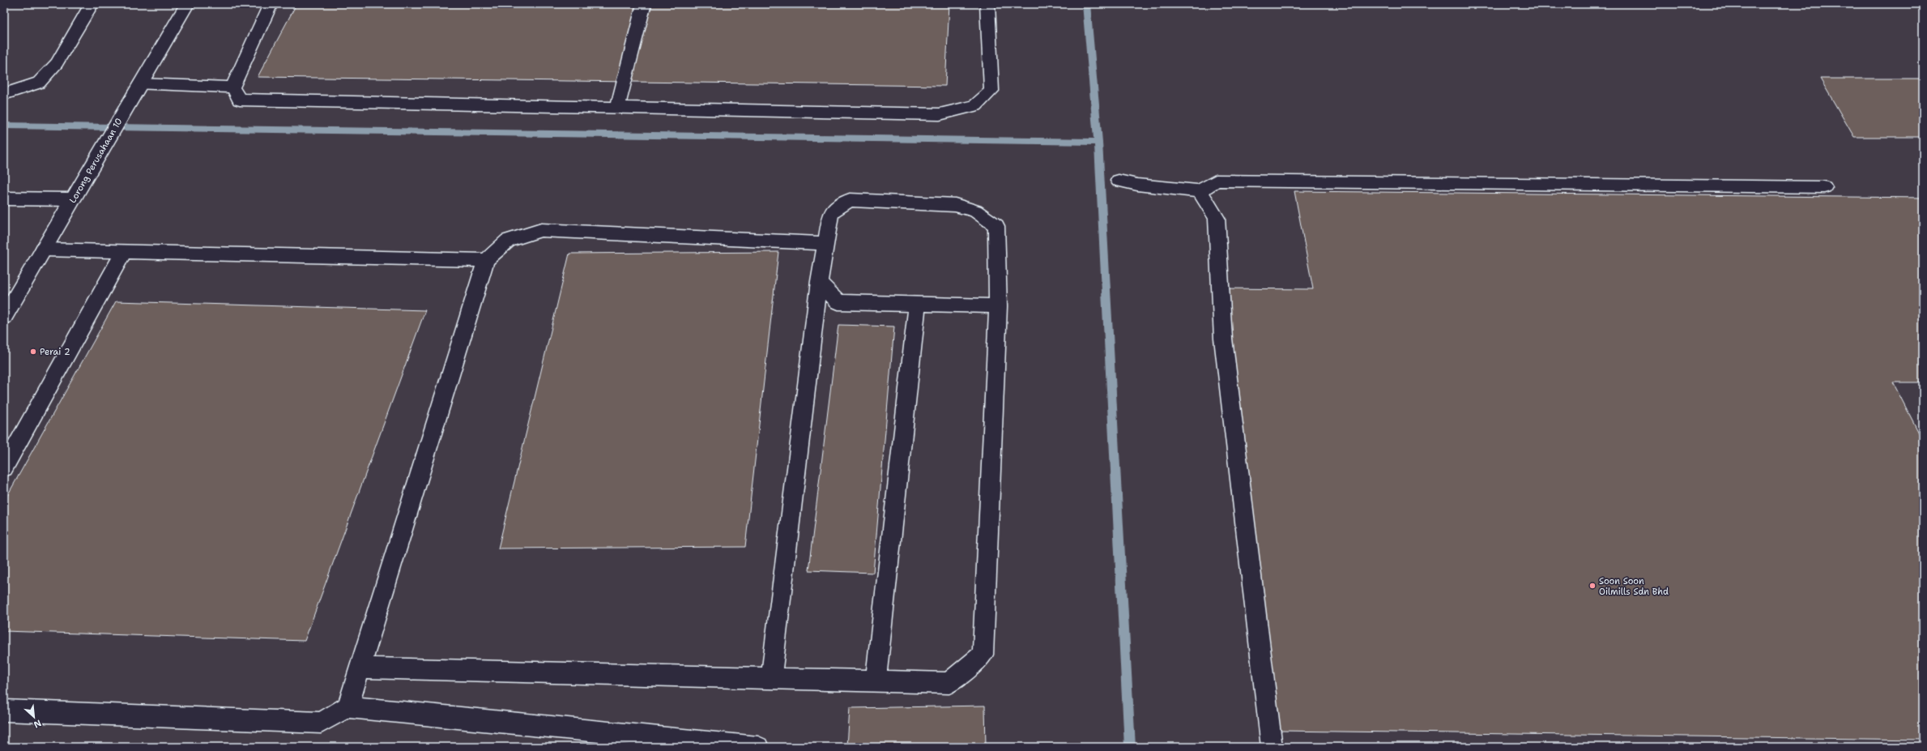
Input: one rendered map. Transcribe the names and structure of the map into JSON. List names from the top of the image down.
{
  "streets": {
    "street": ["Lorong Perusahaan 10"]
  },
  "places": ["Perai 2", "Soon Soon Oilmills Sdn Bhd"],
  "north": "bottom right"
}
